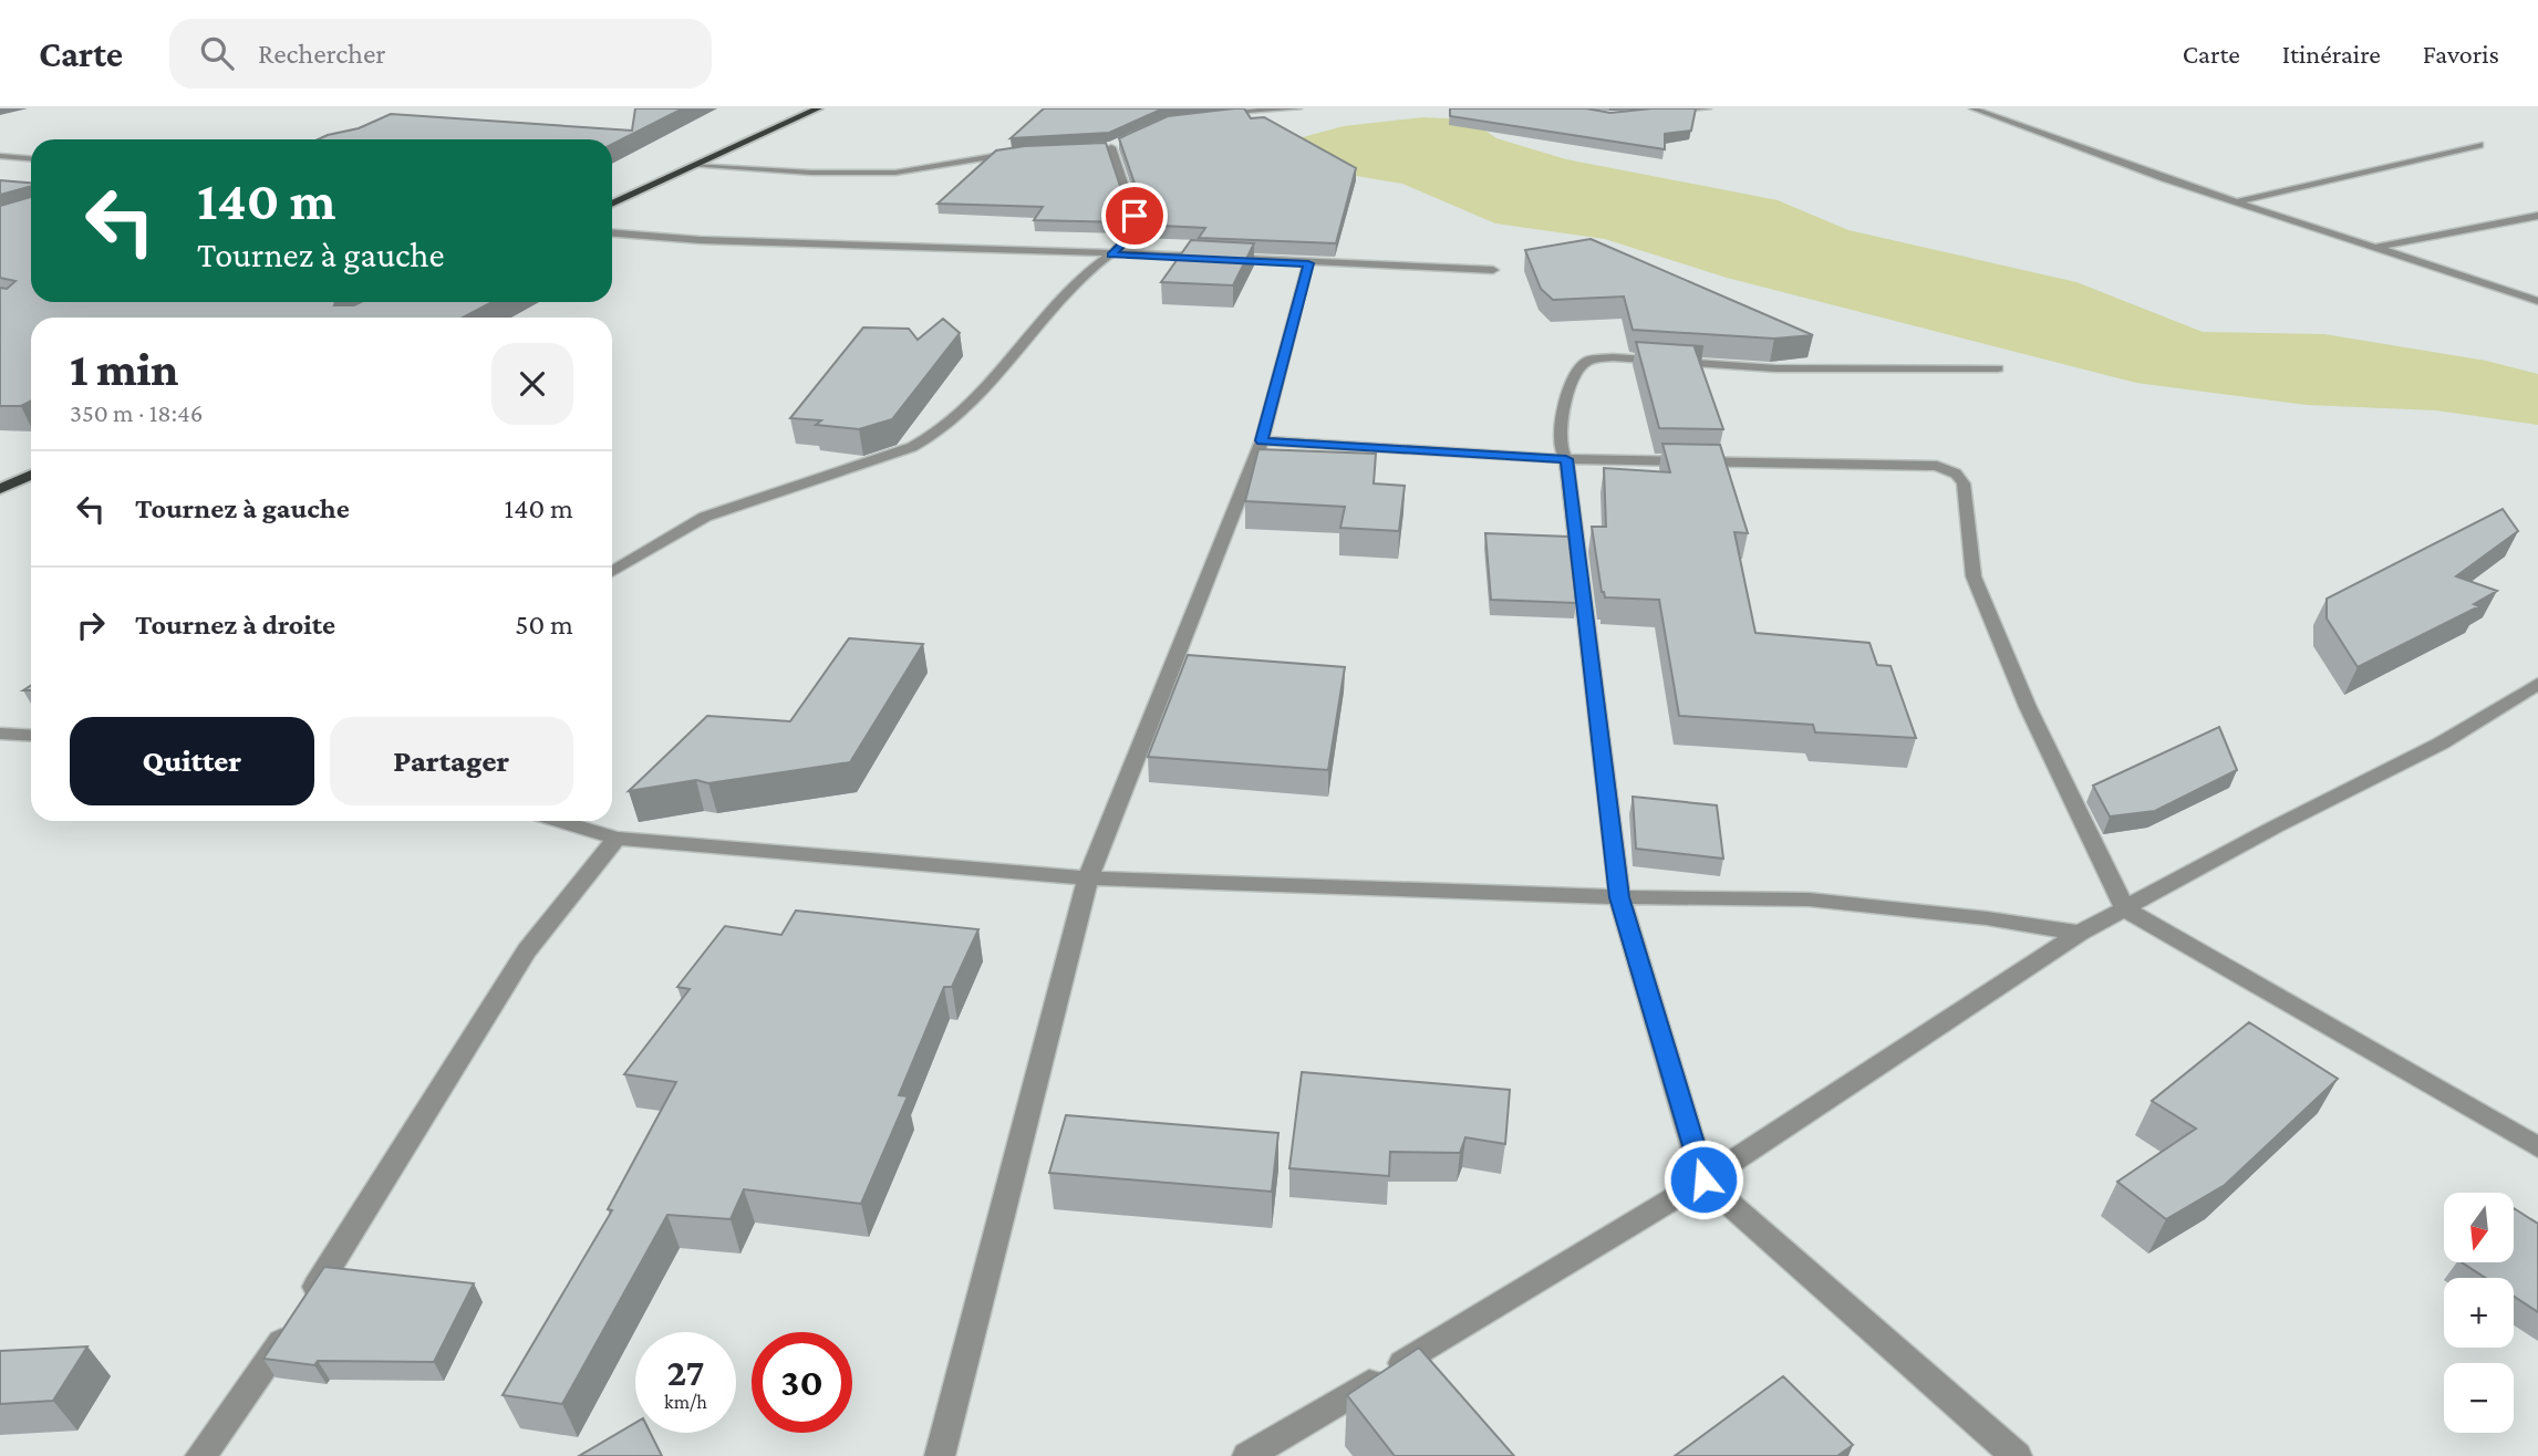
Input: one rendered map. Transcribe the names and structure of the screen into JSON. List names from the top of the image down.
{
  "north": "bottom",
  "page": {
    "header": "Carte",
    "search": "Rechercher",
    "nav": ["Carte", "Itinéraire", "Favoris"],
    "turn": ["140 m", "Tournez à gauche"],
    "heading": ["1 min", "350 m · 18:46"],
    "list": [
      {
        "name": "Tournez à gauche",
        "value": "140 m"
      },
      {
        "name": "Tournez à droite",
        "value": "50 m"
      }
    ],
    "buttons": ["Quitter", "Partager"],
    "map_buttons": ["+", "−"],
    "speed": "27 km/h",
    "limit": "30"
  }
}
